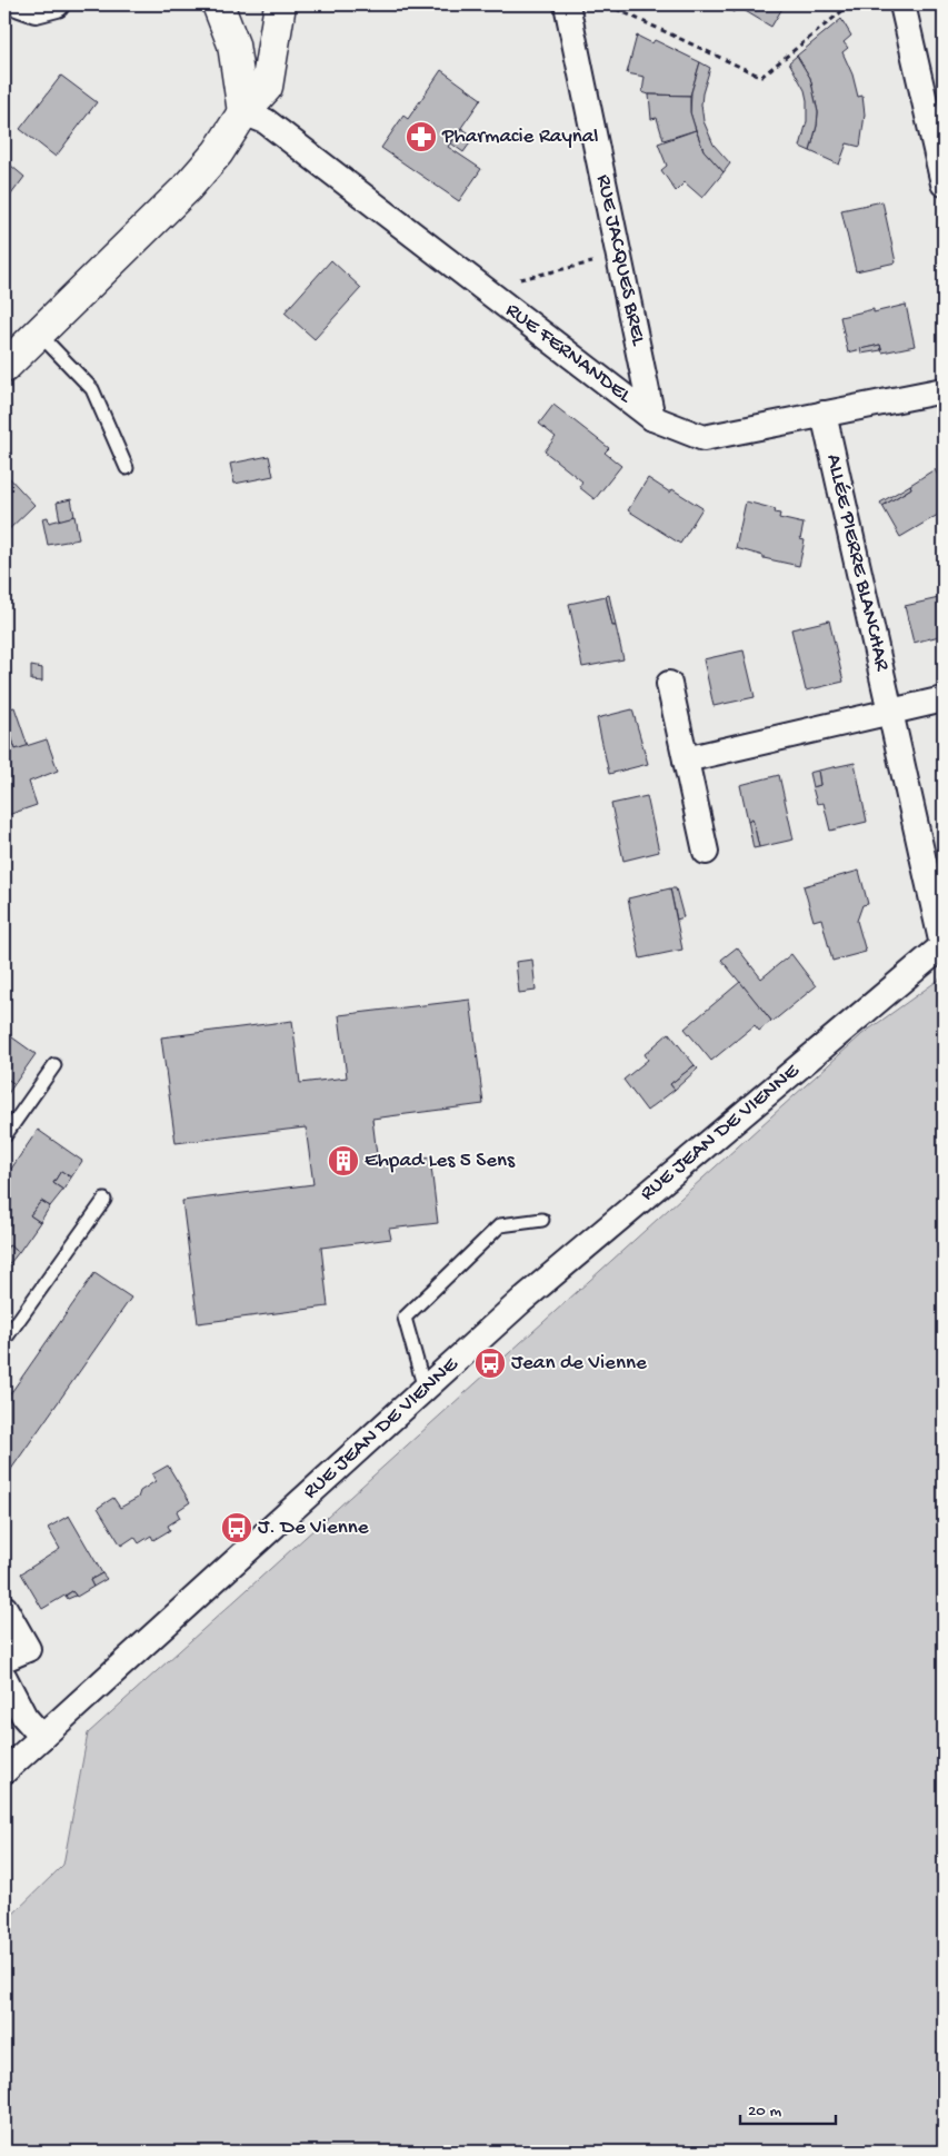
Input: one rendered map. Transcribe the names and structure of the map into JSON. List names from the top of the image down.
{
  "streets": {
    "street": [
      "RUE JACQUES BREL",
      "RUE FERNANDEL",
      "ALLÉE PIERRE BLANCHAR",
      "RUE JEAN DE VIENNE"
    ]
  },
  "crossings": [
    ["RUE JACQUES BREL", "RUE FERNANDEL"],
    ["RUE FERNANDEL", "ALLÉE PIERRE BLANCHAR"],
    ["ALLÉE PIERRE BLANCHAR", "RUE JEAN DE VIENNE"]
  ],
  "places": {
    "pharmacy": ["Pharmacie Raynal"],
    "building": ["Ehpad Les 5 Sens"],
    "bus stop": ["Jean de Vienne", "J. De Vienne"]
  },
  "scale_bar": "20 m"
}
